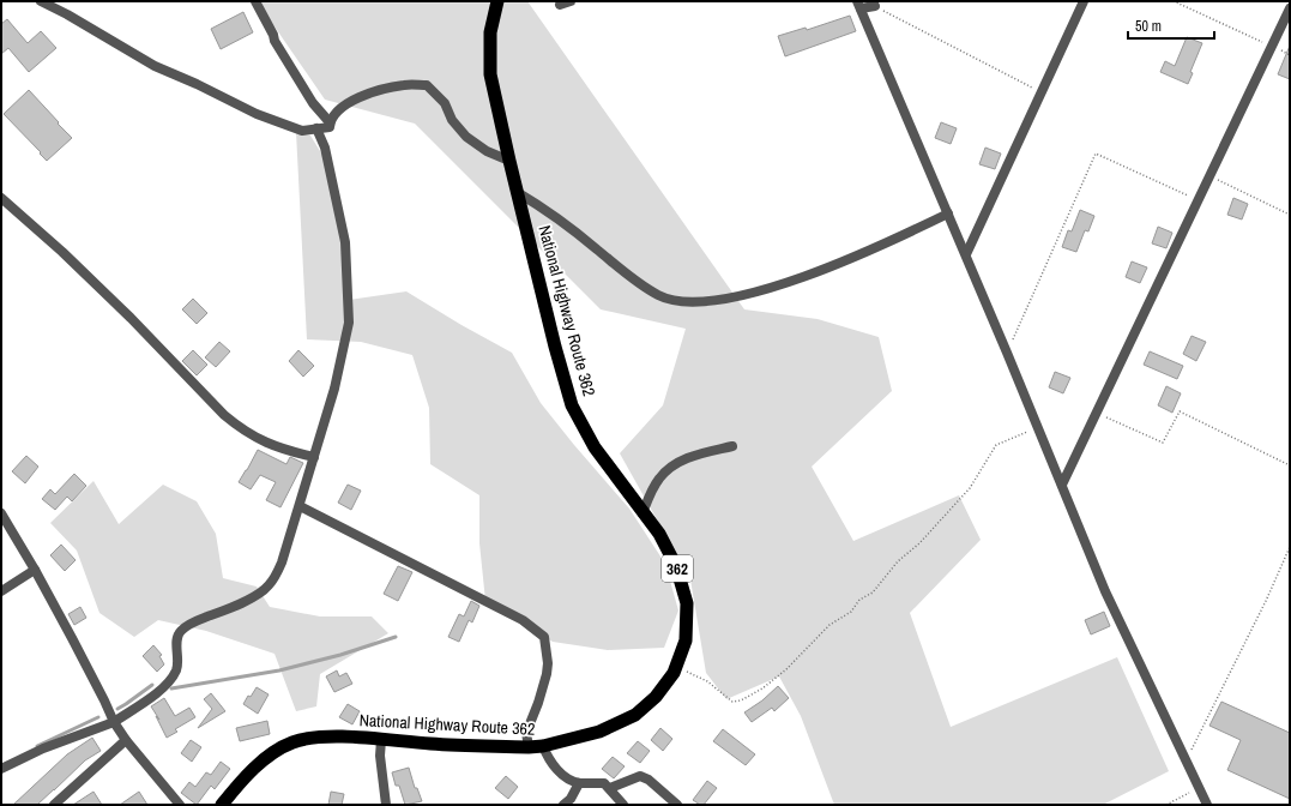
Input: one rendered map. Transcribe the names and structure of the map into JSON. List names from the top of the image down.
{
  "streets": {
    "highway": ["National Highway Route 362", "362"]
  },
  "scale_bar": "50 m"
}
